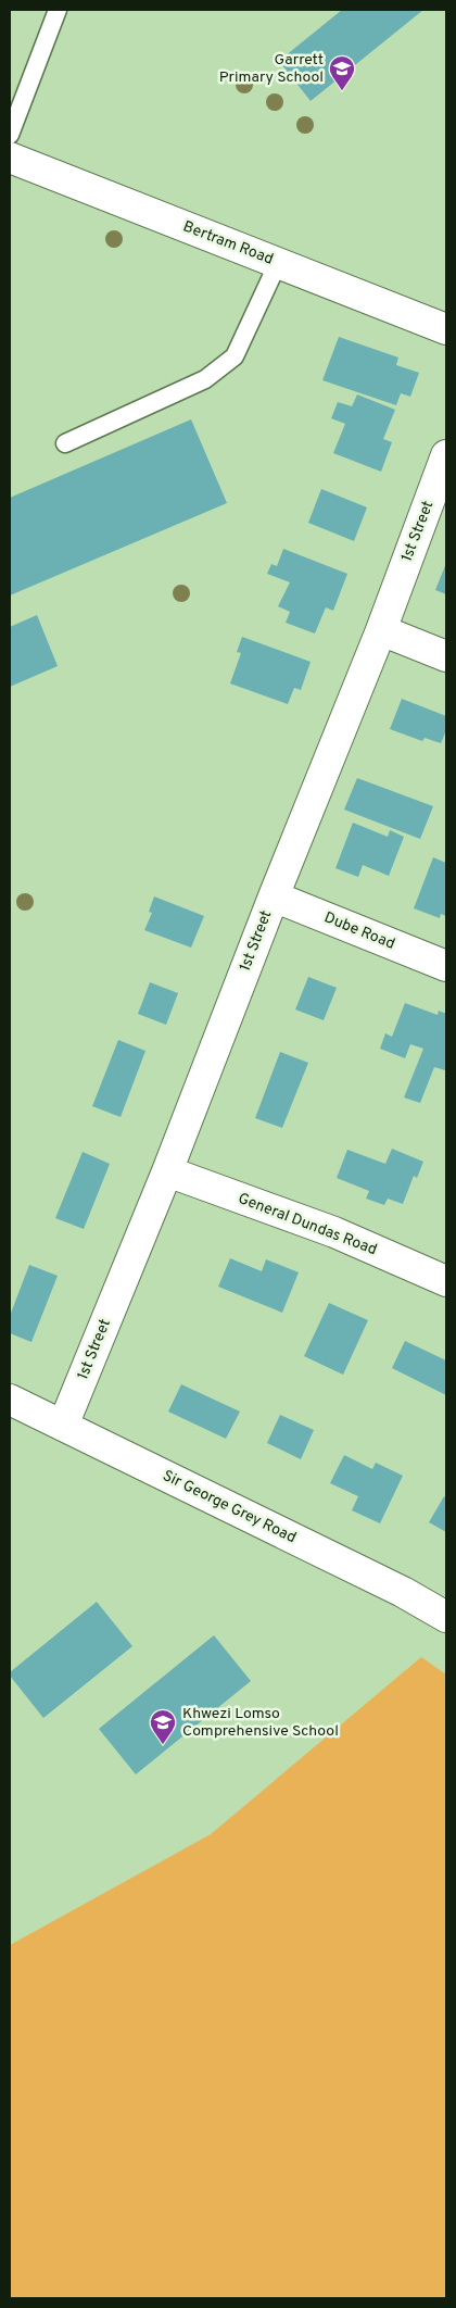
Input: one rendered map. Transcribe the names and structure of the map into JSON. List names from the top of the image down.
{
  "streets": {
    "street": [
      "Bertram Road",
      "1st Street",
      "Dube Road",
      "General Dundas Road",
      "Sir George Grey Road"
    ]
  },
  "crossings": [
    ["1st Street", "Dube Road"],
    ["1st Street", "General Dundas Road"],
    ["1st Street", "Sir George Grey Road"]
  ],
  "places": {
    "school or university": ["Garrett Primary School", "Khwezi Lomso Comprehensive School"]
  }
}
